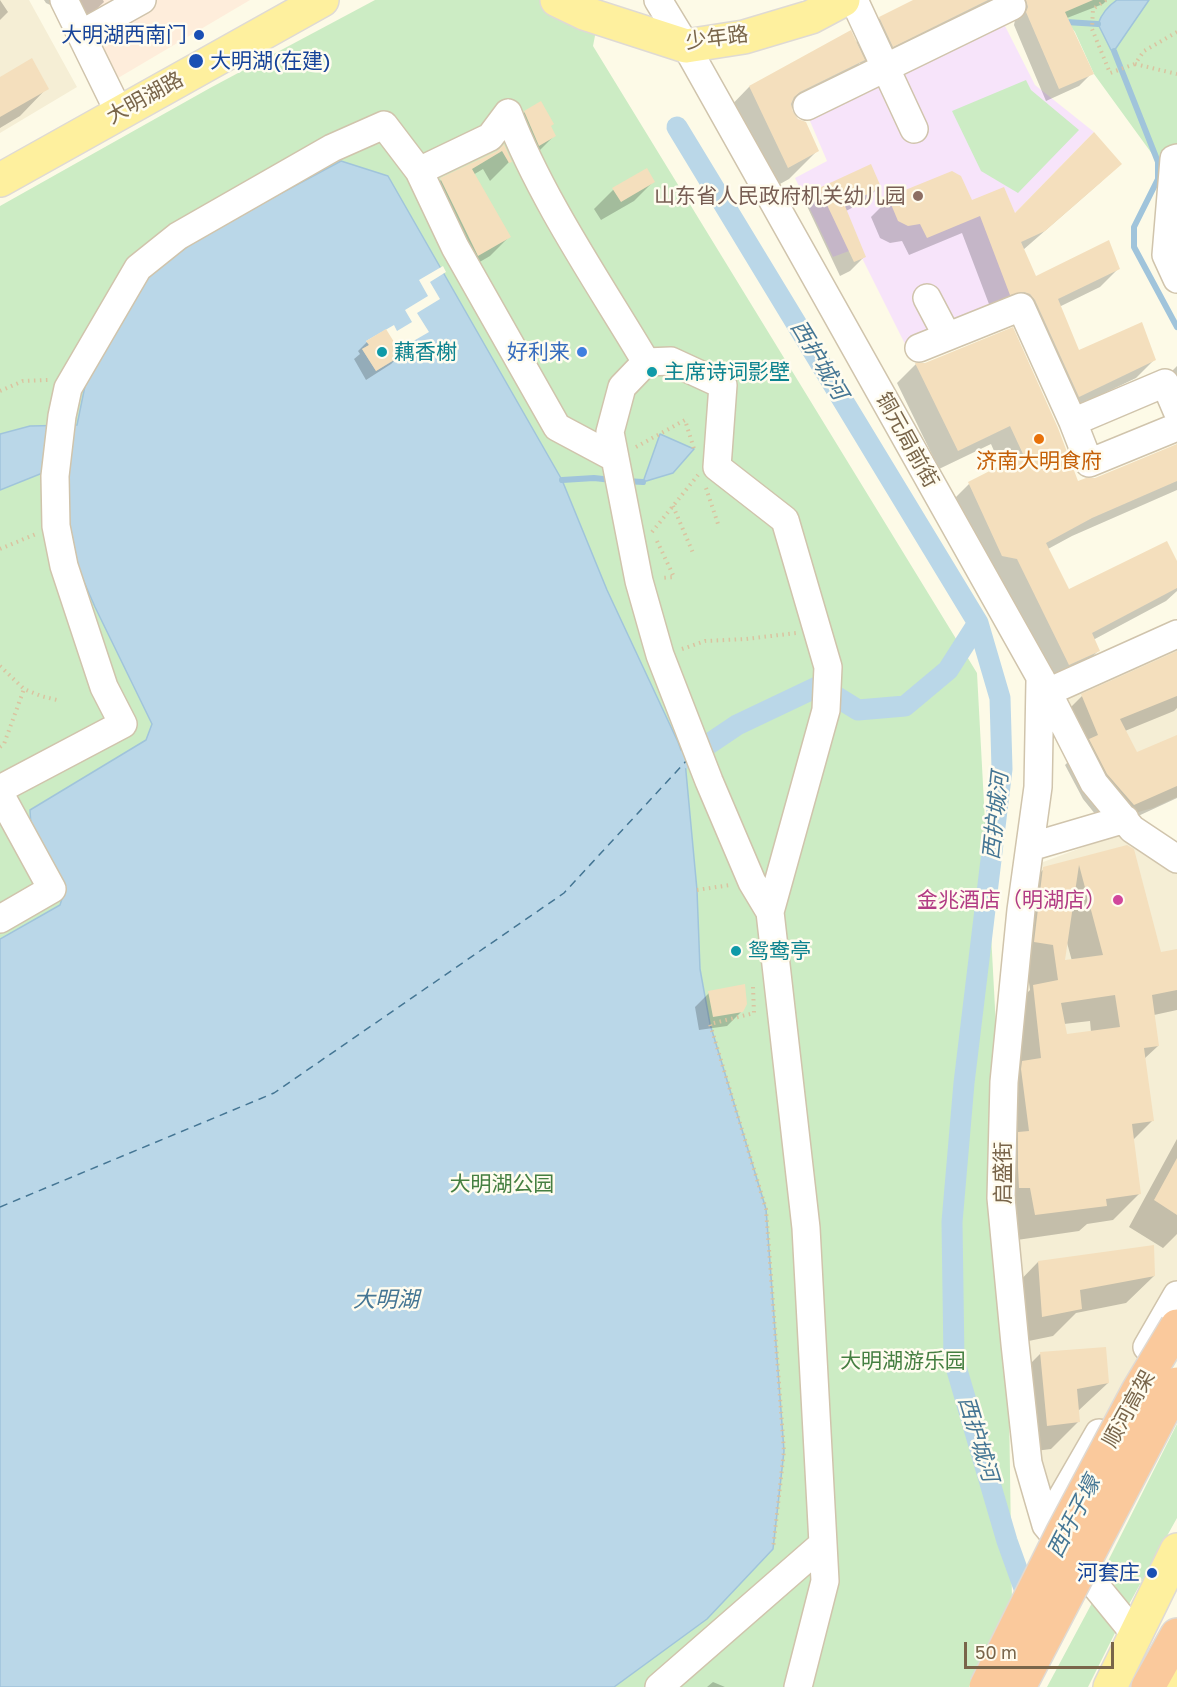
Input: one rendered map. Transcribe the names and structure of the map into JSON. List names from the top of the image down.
{
  "streets": {
    "highway": ["顺河高架"],
    "main road": ["少年路", "大明湖路"],
    "street": ["铜元局前街", "启盛街"]
  },
  "crossings": [
    ["少年路", "铜元局前街"],
    ["铜元局前街", "启盛街"]
  ],
  "water": ["西护城河", "大明湖", "西圩子壕"],
  "parks": ["大明湖公园", "大明湖游乐园"],
  "places": [
    "大明湖西南门",
    "大明湖(在建)",
    "山东省人民政府机关幼儿园",
    "藕香榭",
    "好利来",
    "主席诗词影壁",
    "济南大明食府",
    "金兆酒店（明湖店）",
    "鸳鸯亭",
    "河套庄"
  ],
  "scale_bar": "50 m"
}
